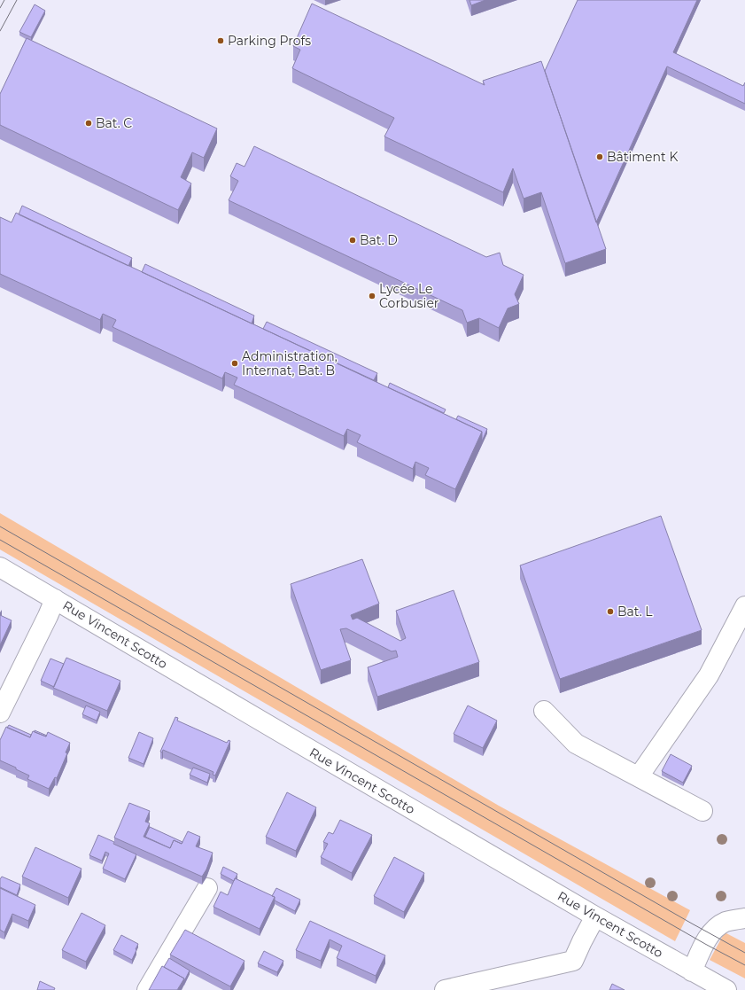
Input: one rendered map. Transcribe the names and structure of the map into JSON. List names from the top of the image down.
{
  "streets": {
    "street": ["Rue Vincent Scotto"]
  },
  "places": [
    "Parking Profs",
    "Bat. C",
    "Bâtiment K",
    "Bat. D",
    "Lycée Le Corbusier",
    "Administration, Internat, Bat. B",
    "Bat. L"
  ]
}
